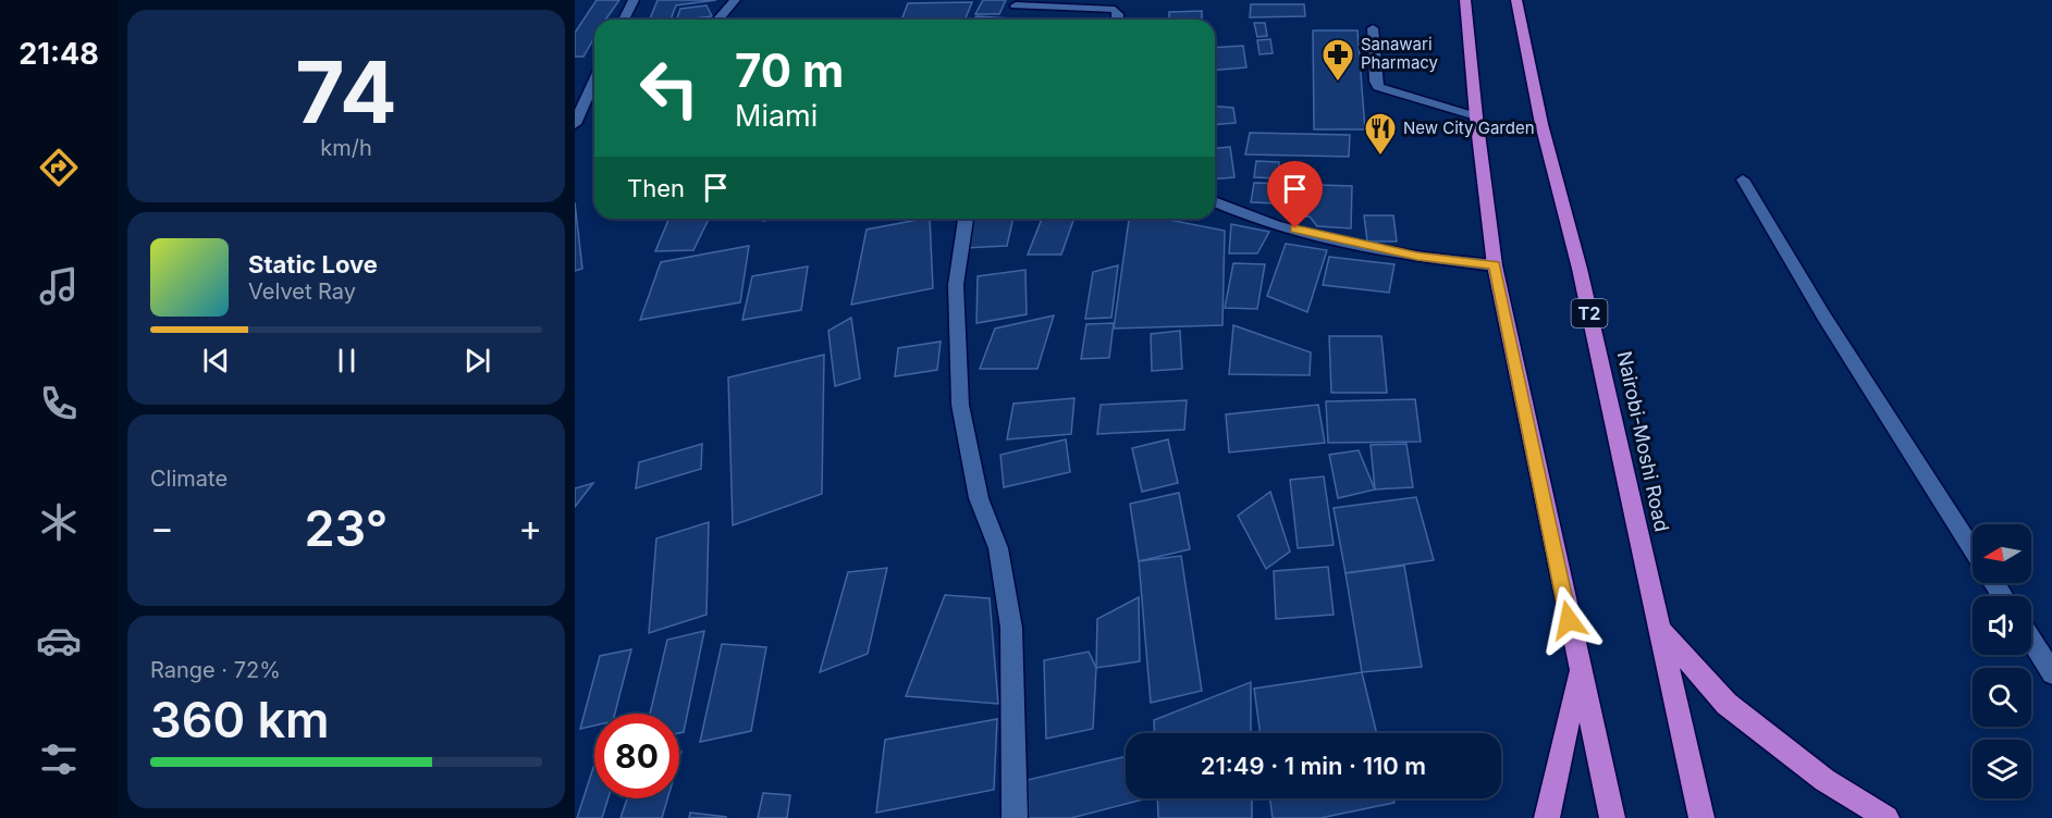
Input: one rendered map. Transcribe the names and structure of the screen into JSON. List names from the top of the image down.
{
  "streets": {
    "highway": ["T2", "Nairobi-Moshi Road"]
  },
  "places": {
    "pharmacy": ["Sanawari Pharmacy"],
    "restaurant": ["New City Garden"]
  },
  "north": "left",
  "page": {
    "tabs": "21:48",
    "tile": [
      ["74", "km/h"],
      "Climate",
      ["Range · 72%", "360 km"]
    ],
    "turn": ["70 m", "Miami"],
    "then": "Then",
    "song": ["Static Love", "Velvet Ray"],
    "heat": ["−", "23°", "+"],
    "limit": "80",
    "trip": "21:49 · 1 min · 110 m"
  }
}
